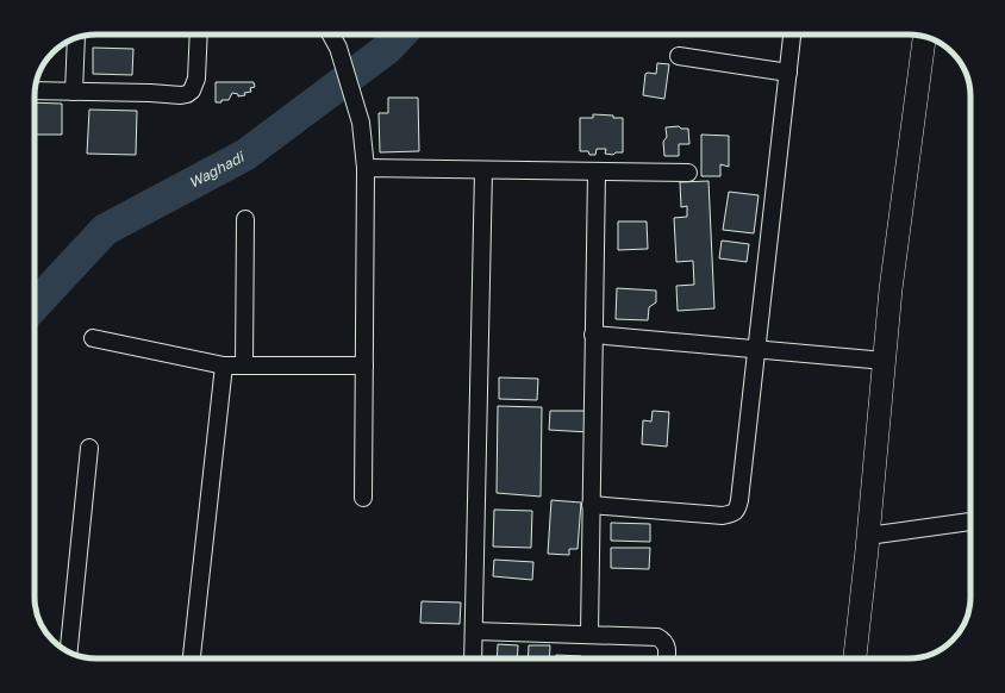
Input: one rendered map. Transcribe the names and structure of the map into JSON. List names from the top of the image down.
{
  "water": ["Waghadi"]
}
